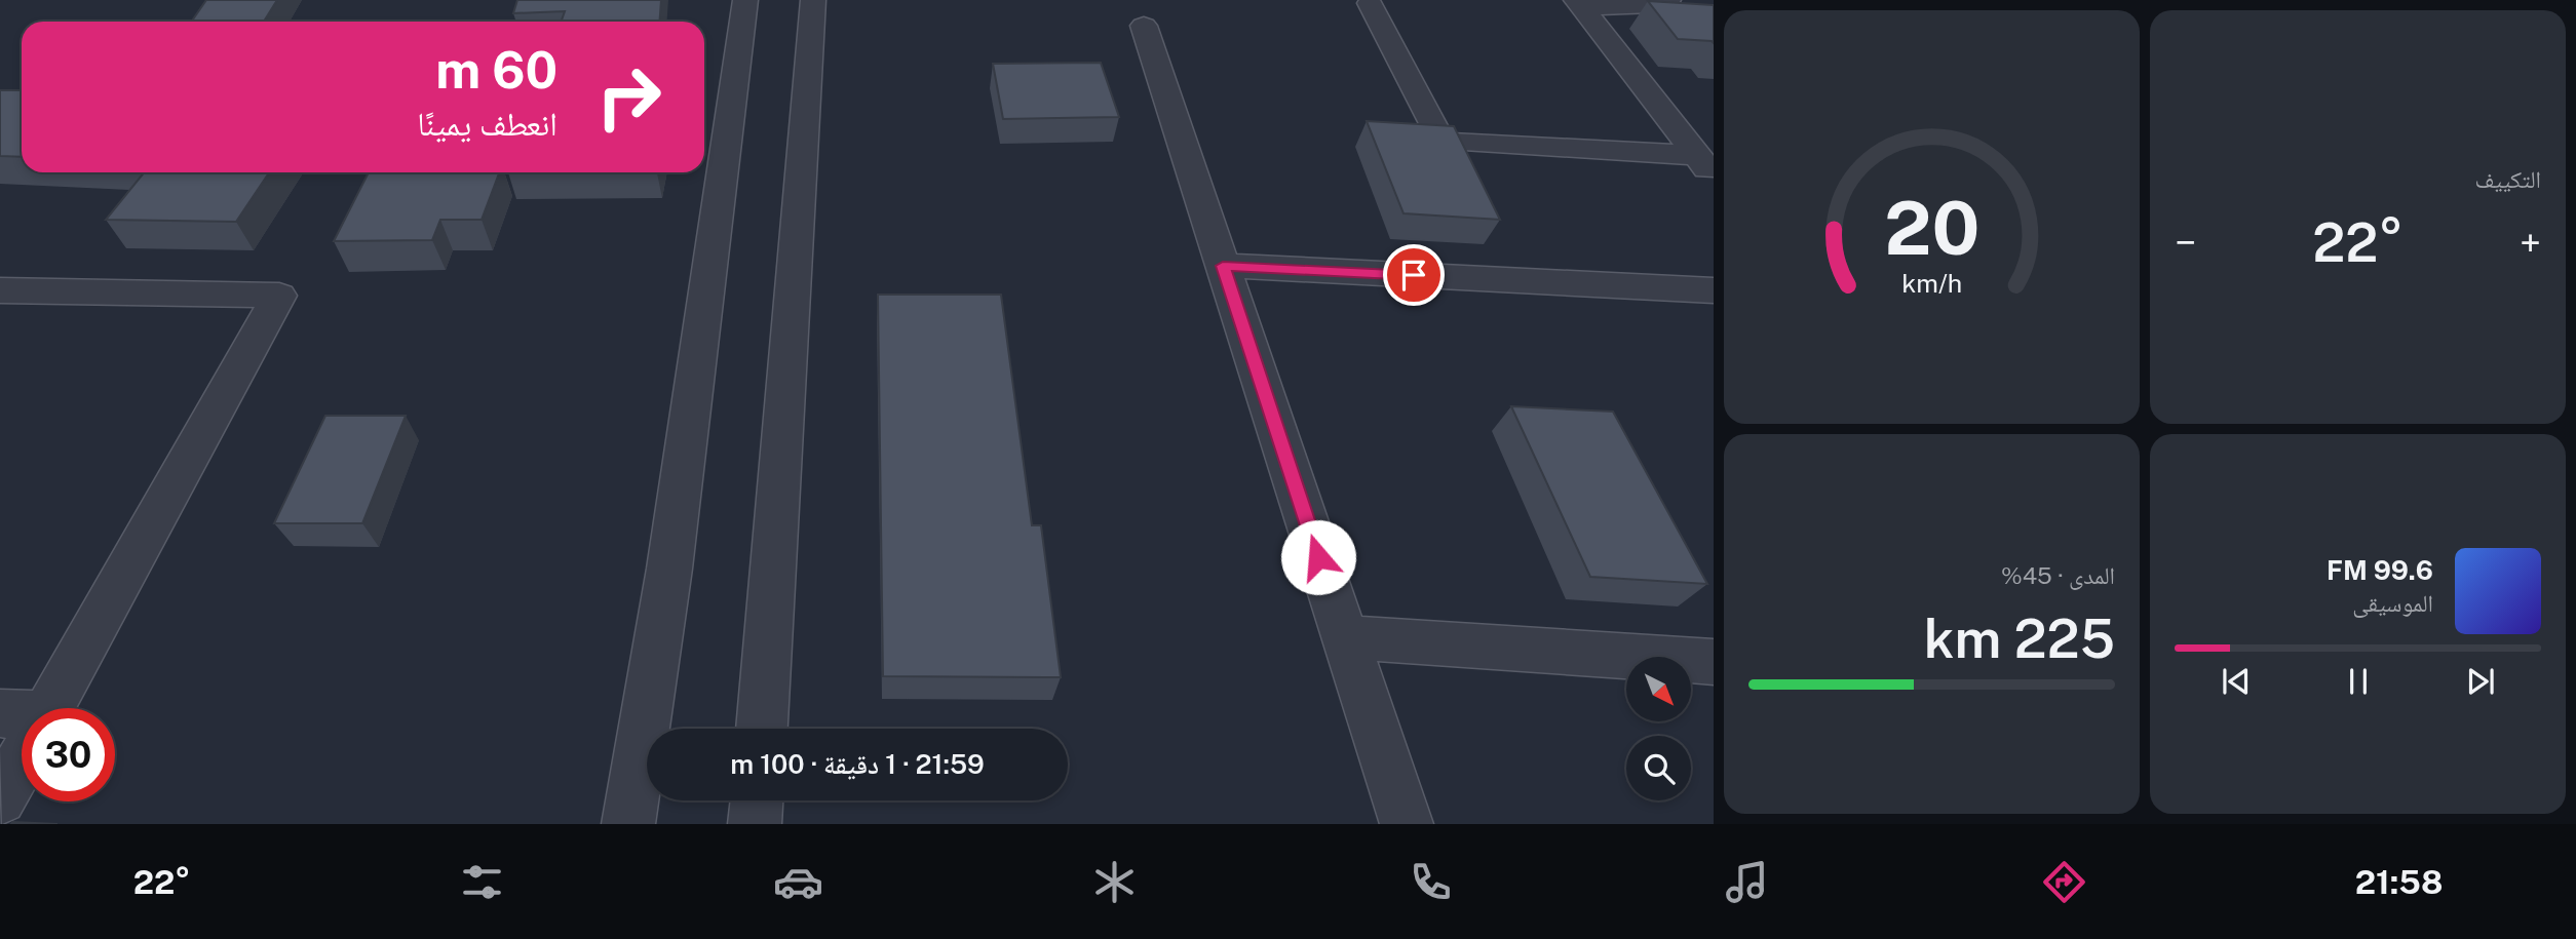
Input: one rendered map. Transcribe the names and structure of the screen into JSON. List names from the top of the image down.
{
  "north": "bottom right",
  "page": {
    "tile": [
      "التكييف",
      ["المدى · 45%", "225 km"]
    ],
    "turn": ["60 m", "انعطف يمينًا"],
    "heat": ["−", "22°", "+"],
    "song": ["99.6 FM", "الموسيقى"],
    "limit": "30",
    "trip": "21:59 · 1 دقيقة · 100 m",
    "tabs": ["21:58", "22°"],
    "gauge": ["20", "km/h"]
  }
}
